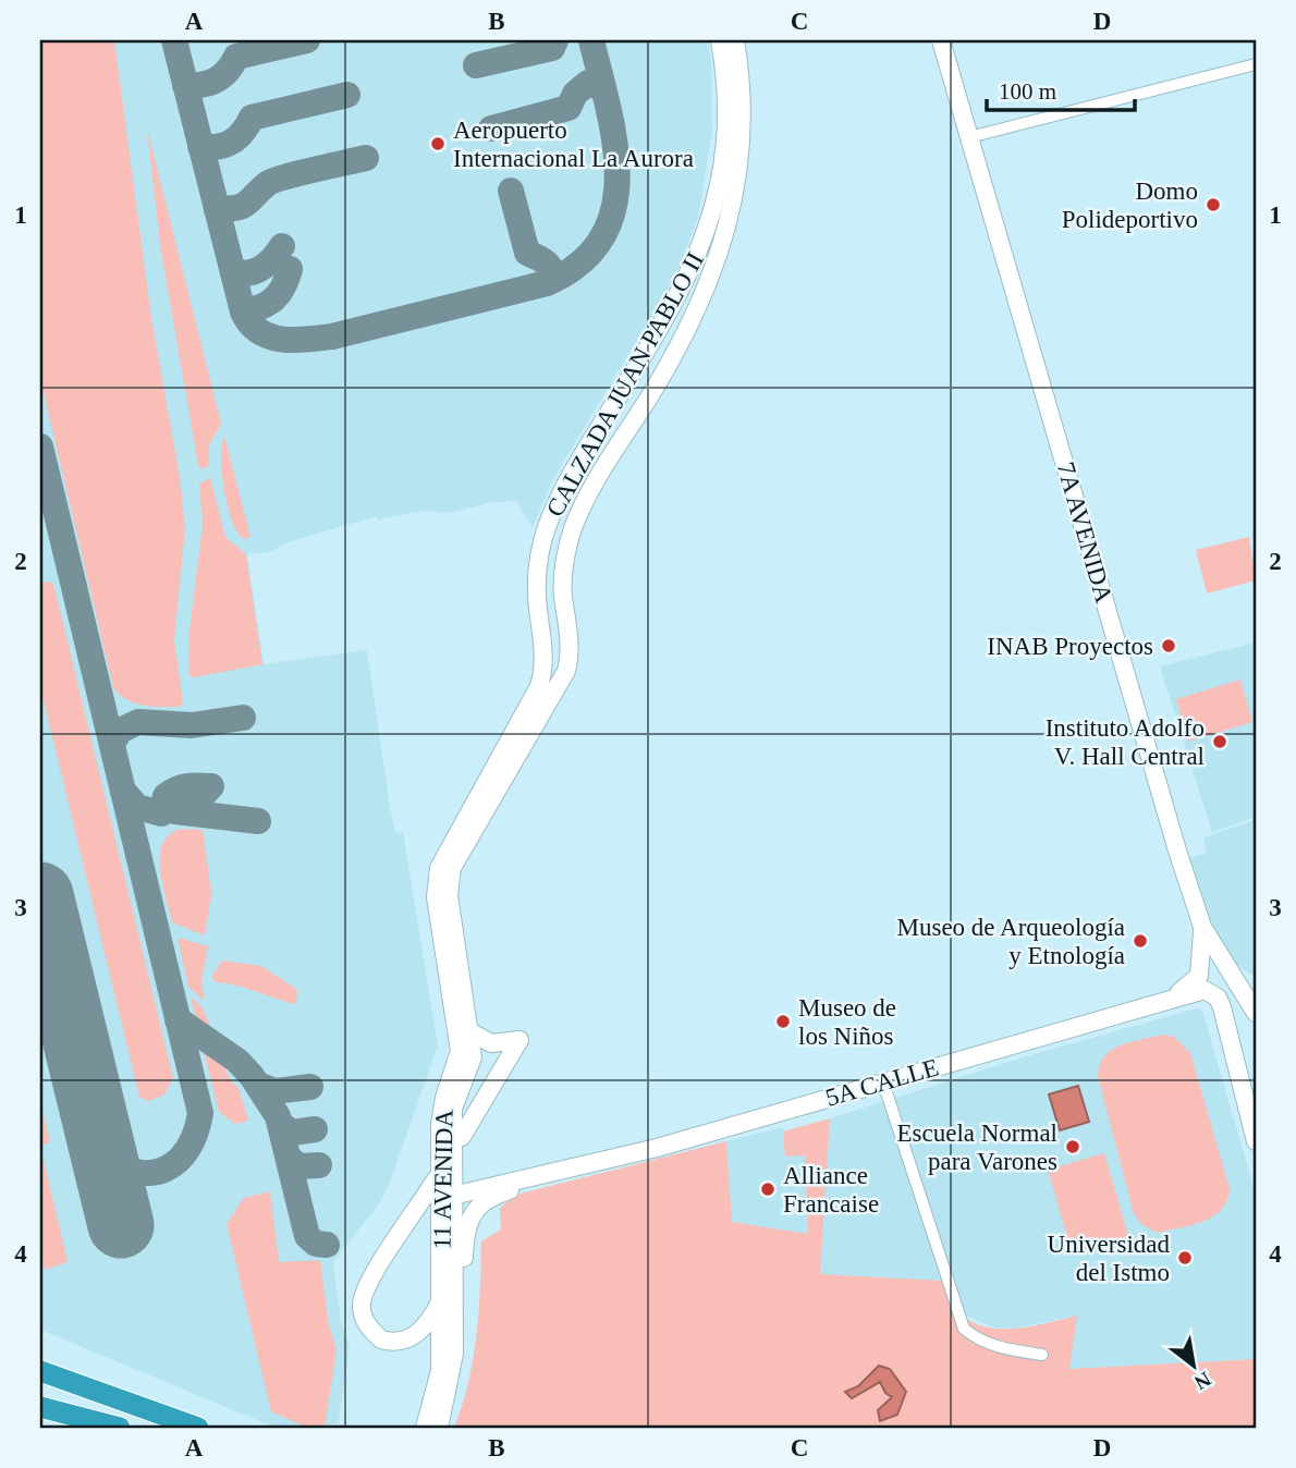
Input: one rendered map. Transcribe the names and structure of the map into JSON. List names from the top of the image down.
{
  "streets": {
    "main road": [
      "CALZADA JUAN PABLO II",
      "7A AVENIDA",
      "5A CALLE",
      "11 AVENIDA"
    ]
  },
  "crossings": [
    ["CALZADA JUAN PABLO II", "11 AVENIDA"]
  ],
  "places": [
    "Aeropuerto Internacional La Aurora",
    "Domo Polideportivo",
    "INAB Proyectos",
    "Instituto Adolfo V. Hall Central",
    "Museo de Arqueología y Etnología",
    "Museo de los Niños",
    "Escuela Normal para Varones",
    "Alliance Francaise",
    "Universidad del Istmo"
  ],
  "scale_bar": "100 m",
  "north": "bottom right",
  "grid": {
    "columns": [
      "A",
      "B",
      "C",
      "D"
    ],
    "rows": [
      "1",
      "2",
      "3",
      "4"
    ]
  }
}
